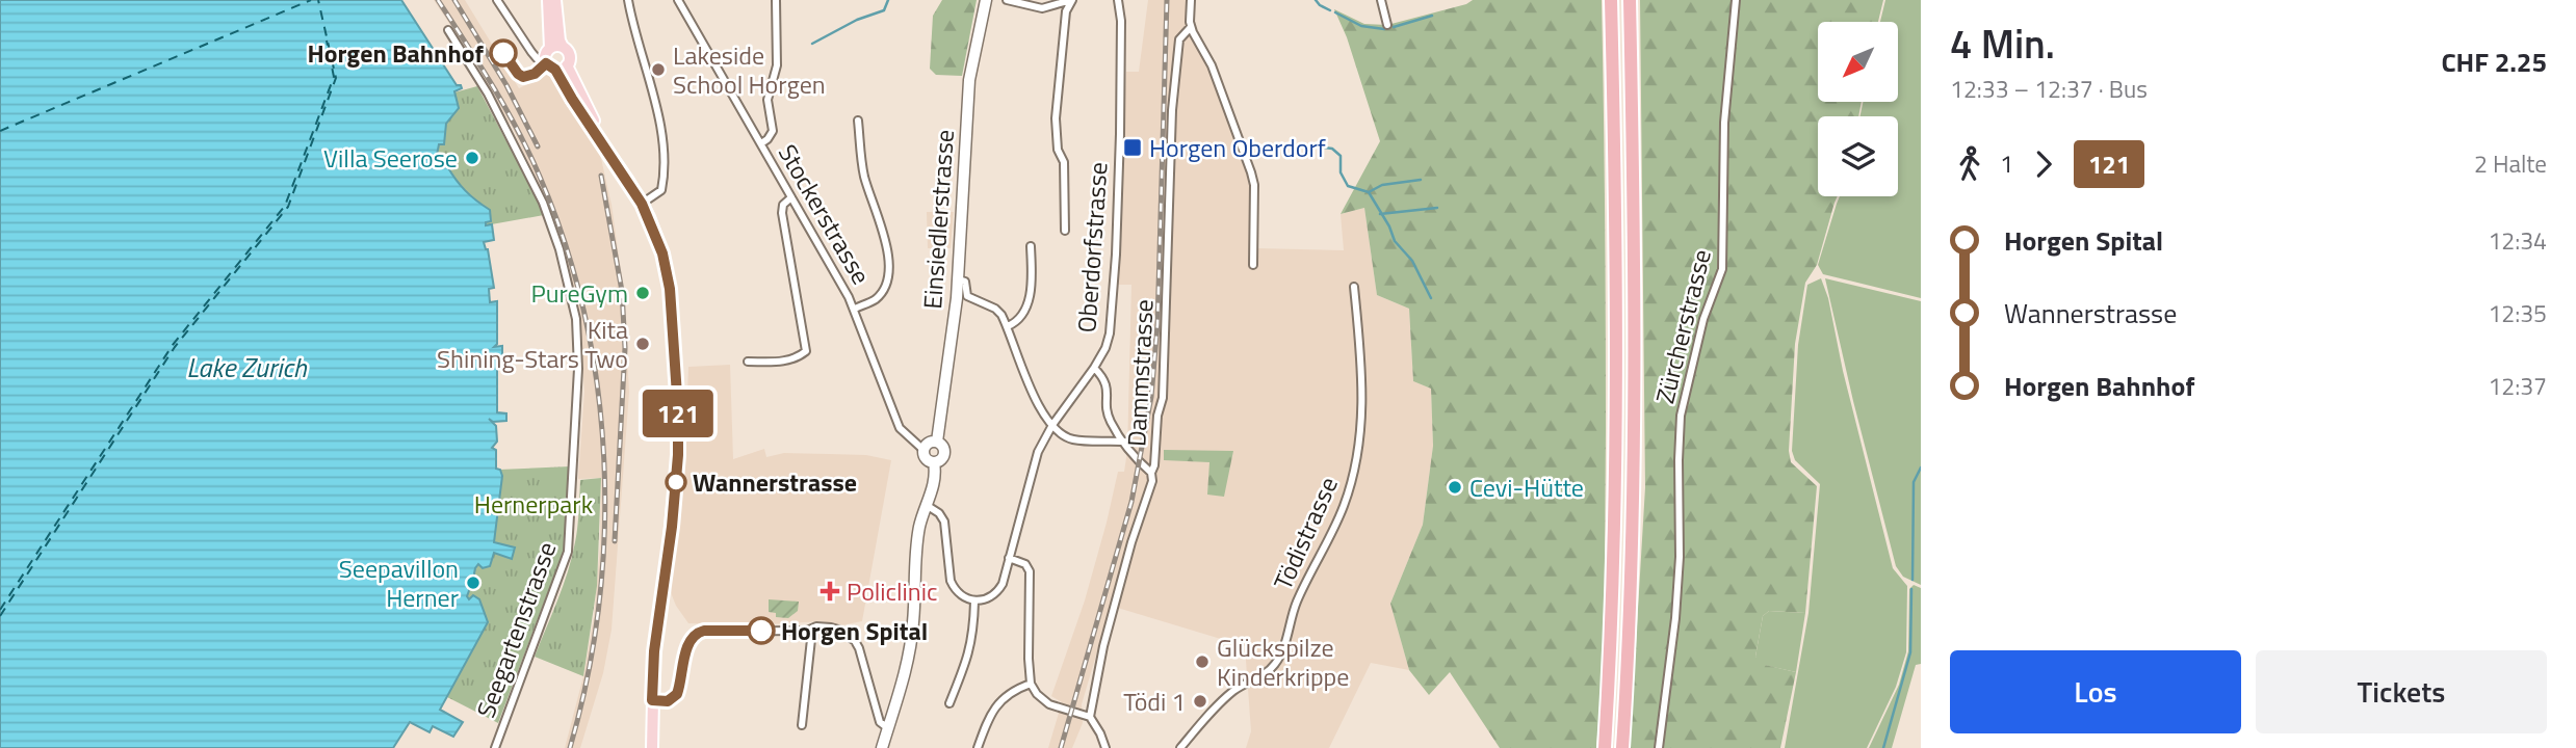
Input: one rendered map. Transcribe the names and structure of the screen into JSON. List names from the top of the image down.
{
  "streets": {
    "main road": ["Einsiedlerstrasse"],
    "street": [
      "Stockerstrasse",
      "Oberdorfstrasse",
      "Zürcherstrasse",
      "Dammstrasse",
      "Tödistrasse",
      "Seegartenstrasse"
    ]
  },
  "crossings": [
    ["Stockerstrasse", "Einsiedlerstrasse"]
  ],
  "water": ["Lake Zurich"],
  "parks": ["Hernerpark"],
  "places": {
    "other": [
      "Horgen Bahnhof",
      "Lakeside School Horgen",
      "Villa Seerose",
      "PureGym",
      "Kita Shining-Stars Two",
      "Wannerstrasse",
      "Cevi-Hütte",
      "Seepavillon Herner",
      "Horgen Spital",
      "Glückspilze Kinderkrippe",
      "Tödi 1"
    ],
    "transit": ["Horgen Oberdorf"],
    "health": ["Policlinic"]
  },
  "lines": ["bus line 121"],
  "north": "bottom left",
  "page": {
    "on_map": "121",
    "heading": ["4 Min.", "12:33 – 12:37 · Bus", "CHF 2.25"],
    "legs": ["1", "121", "2 Halte"],
    "list": [
      {
        "name": "Horgen Spital",
        "value": "12:34"
      },
      {
        "name": "Wannerstrasse",
        "value": "12:35"
      },
      {
        "name": "Horgen Bahnhof",
        "value": "12:37"
      }
    ],
    "buttons": ["Los", "Tickets"]
  }
}
